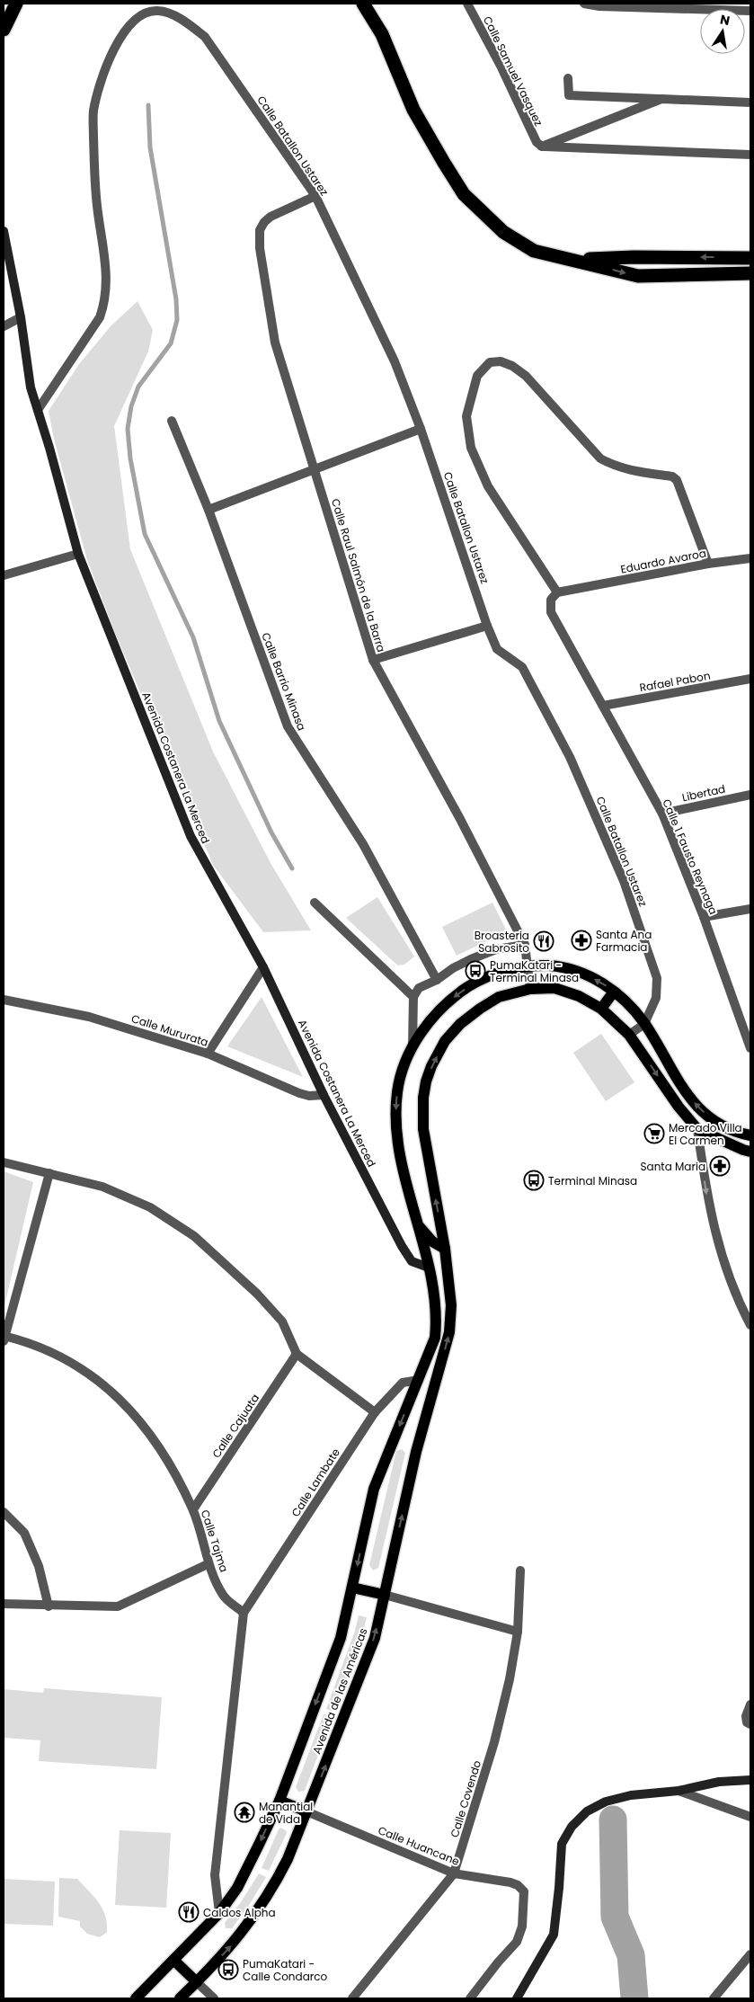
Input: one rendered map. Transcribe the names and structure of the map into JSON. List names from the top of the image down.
{
  "streets": {
    "main road": ["Avenida Costanera La Merced", "Avenida de las Américas"],
    "street": [
      "Calle Samuel Vasquez",
      "Calle Batallon Ustarez",
      "Eduardo Avaroa",
      "Calle Raul Salmón de la Barra",
      "Calle Barrio Minasa",
      "Rafael Pabon",
      "Libertad",
      "Calle 1 Fausto Reynaga",
      "Calle Mururata",
      "Calle Cajuata",
      "Calle Lambate",
      "Calle Tajma",
      "Calle Covendo",
      "Calle Huancane"
    ]
  },
  "crossings": [
    ["Calle Batallon Ustarez", "Calle Raul Salmón de la Barra"],
    ["Calle Batallon Ustarez", "Avenida Costanera La Merced"],
    ["Eduardo Avaroa", "Calle 1 Fausto Reynaga"],
    ["Calle Raul Salmón de la Barra", "Avenida de las Américas"],
    ["Rafael Pabon", "Calle 1 Fausto Reynaga"],
    ["Avenida Costanera La Merced", "Calle Mururata"],
    ["Avenida Costanera La Merced", "Avenida de las Américas"],
    ["Libertad", "Calle 1 Fausto Reynaga"],
    ["Calle Cajuata", "Calle Tajma"],
    ["Calle Lambate", "Calle Tajma"],
    ["Calle Lambate", "Avenida de las Américas"],
    ["Avenida de las Américas", "Calle Huancane"],
    ["Calle Covendo", "Calle Huancane"]
  ],
  "places": {
    "pharmacy": ["Santa Ana Farmacia", "Santa Maria"],
    "restaurant": ["Broasteria Sabrosito", "Caldos Alpha"],
    "bus stop": ["PumaKatari - Terminal Minasa", "Terminal Minasa", "PumaKatari - Calle Condarco"],
    "supermarket": ["Mercado Villa El Carmen"],
    "temple": ["Manantial de Vida"]
  },
  "north": "top"
}
